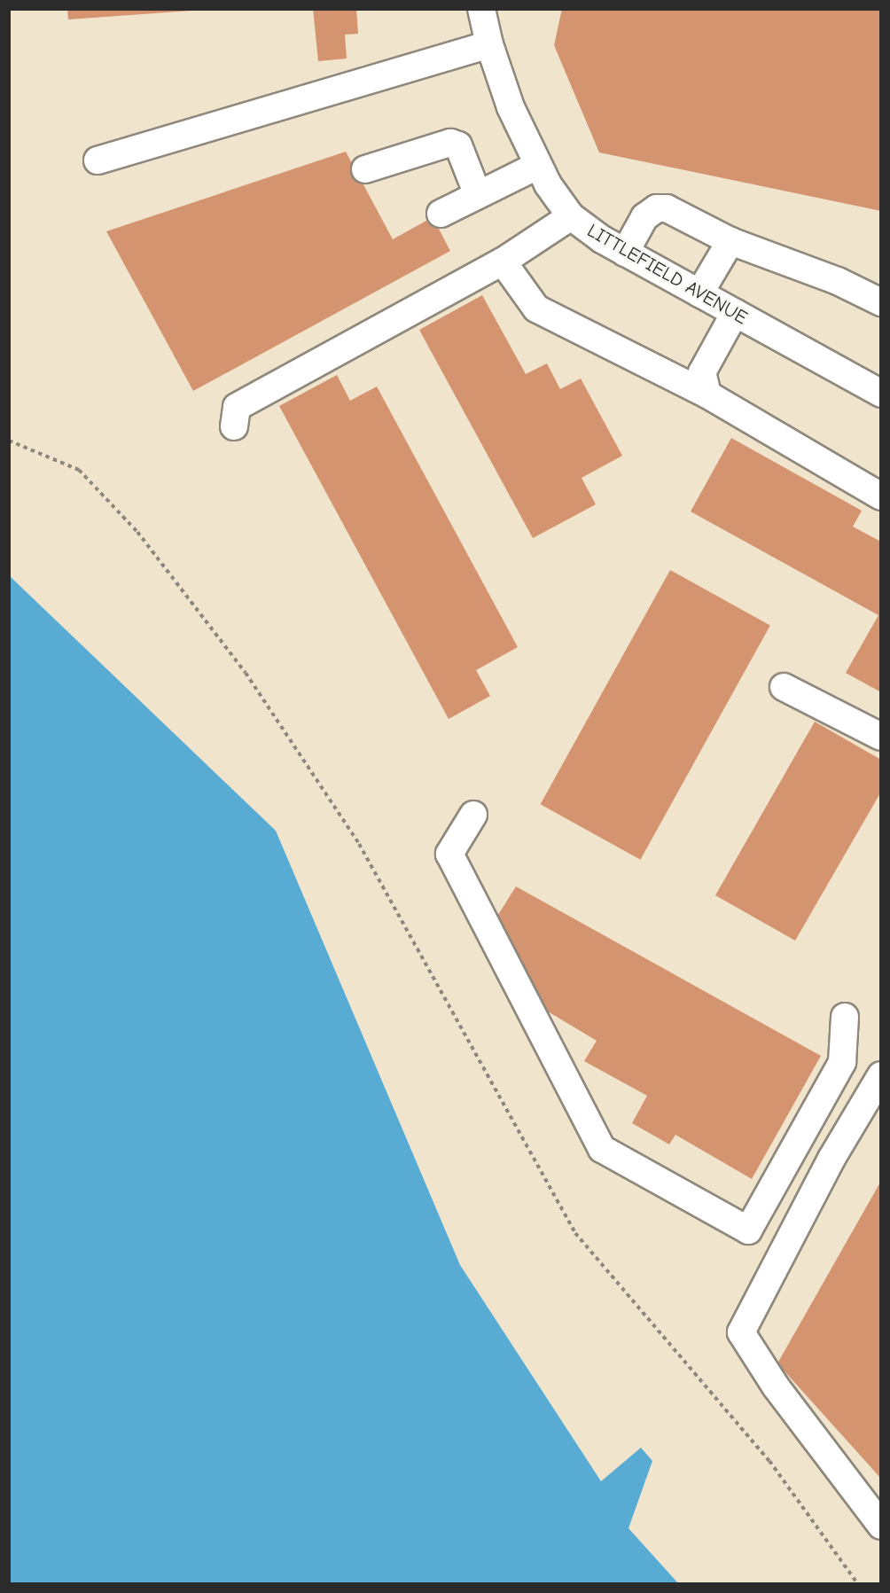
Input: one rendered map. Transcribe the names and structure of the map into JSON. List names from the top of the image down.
{
  "streets": {
    "street": ["LITTLEFIELD AVENUE"]
  }
}
